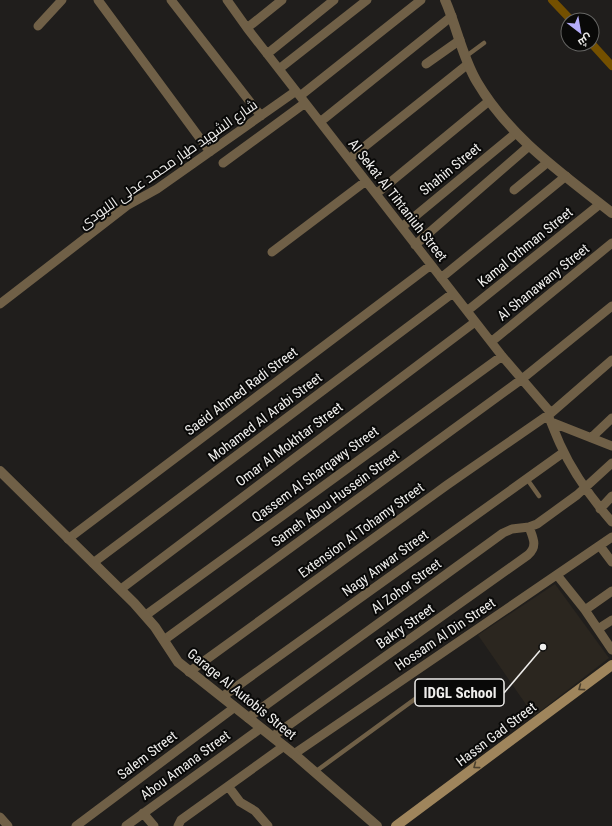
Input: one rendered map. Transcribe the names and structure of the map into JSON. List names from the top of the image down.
{
  "streets": {
    "main road": ["Hassn Gad Street"],
    "street": [
      "شارع الشهيد طيار محمد عدلى اللبودى",
      "Shahin Street",
      "Al Sekat Al Tihtaniuh Street",
      "Kamal Othman Street",
      "Al Shanawany Street",
      "Saeid Ahmed Radi Street",
      "Mohamed Al Arabi Street",
      "Omar Al Mokhtar Street",
      "Qassem Al Sharqawy Street",
      "Sameh Abou Hussein Street",
      "Extension Al Tohamy Street",
      "Nagy Anwar Street",
      "Al Zohor Street",
      "Bakry Street",
      "Hossam Al Din Street",
      "Garage Al Autobis Street",
      "Salem Street",
      "Abou Amana Street"
    ]
  },
  "crossings": [
    ["شارع الشهيد طيار محمد عدلى اللبودى", "Al Sekat Al Tihtaniuh Street"],
    ["Shahin Street", "Al Sekat Al Tihtaniuh Street"],
    ["Al Sekat Al Tihtaniuh Street", "Kamal Othman Street"],
    ["Al Sekat Al Tihtaniuh Street", "Al Shanawany Street"],
    ["Al Sekat Al Tihtaniuh Street", "Saeid Ahmed Radi Street"],
    ["Al Sekat Al Tihtaniuh Street", "Mohamed Al Arabi Street"],
    ["Al Sekat Al Tihtaniuh Street", "Omar Al Mokhtar Street"],
    ["Al Sekat Al Tihtaniuh Street", "Qassem Al Sharqawy Street"],
    ["Al Sekat Al Tihtaniuh Street", "Sameh Abou Hussein Street"],
    ["Al Sekat Al Tihtaniuh Street", "Extension Al Tohamy Street"],
    ["Saeid Ahmed Radi Street", "Garage Al Autobis Street"],
    ["Mohamed Al Arabi Street", "Garage Al Autobis Street"],
    ["Omar Al Mokhtar Street", "Garage Al Autobis Street"],
    ["Qassem Al Sharqawy Street", "Garage Al Autobis Street"],
    ["Sameh Abou Hussein Street", "Garage Al Autobis Street"],
    ["Extension Al Tohamy Street", "Garage Al Autobis Street"],
    ["Nagy Anwar Street", "Garage Al Autobis Street"],
    ["Al Zohor Street", "Bakry Street"],
    ["Al Zohor Street", "Garage Al Autobis Street"],
    ["Bakry Street", "Garage Al Autobis Street"],
    ["Hossam Al Din Street", "Garage Al Autobis Street"],
    ["Garage Al Autobis Street", "Salem Street"],
    ["Garage Al Autobis Street", "Abou Amana Street"]
  ],
  "one_way": ["Hassn Gad Street"],
  "places": ["IDGL School"],
  "north": "bottom right"
}
